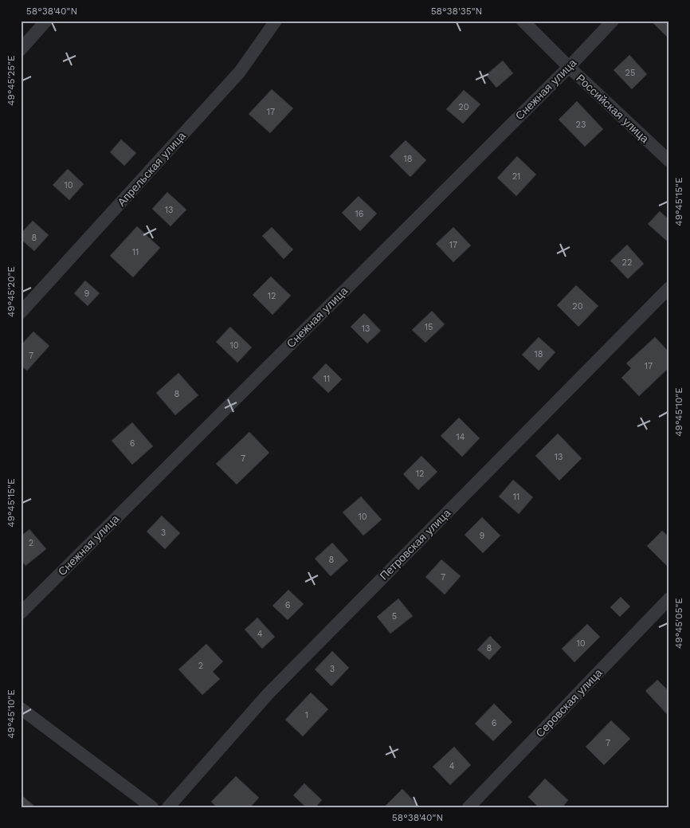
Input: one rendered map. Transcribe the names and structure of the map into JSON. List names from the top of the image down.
{
  "streets": {
    "street": [
      "Снежная улица",
      "Российская улица",
      "Апрельская улица",
      "Петровская улица",
      "Серовская улица"
    ]
  },
  "crossings": [
    ["Снежная улица", "Российская улица"]
  ],
  "house_numbers": [
    "25",
    "20",
    "17",
    "23",
    "18",
    "21",
    "10",
    "13",
    "16",
    "8",
    "17",
    "11",
    "22",
    "9",
    "12",
    "20",
    "15",
    "13",
    "10",
    "18",
    "7",
    "17",
    "11",
    "8",
    "14",
    "6",
    "13",
    "7",
    "12",
    "11",
    "10",
    "3",
    "9",
    "2",
    "8",
    "7",
    "6",
    "5",
    "4",
    "10",
    "8",
    "2",
    "3",
    "1",
    "6",
    "7",
    "4"
  ],
  "coordinates": [
    "58°38'40\"N",
    "58°38'35\"N",
    "49°45'25\"E",
    "49°45'15\"E",
    "49°45'20\"E",
    "49°45'10\"E",
    "49°45'05\"E"
  ]
}
